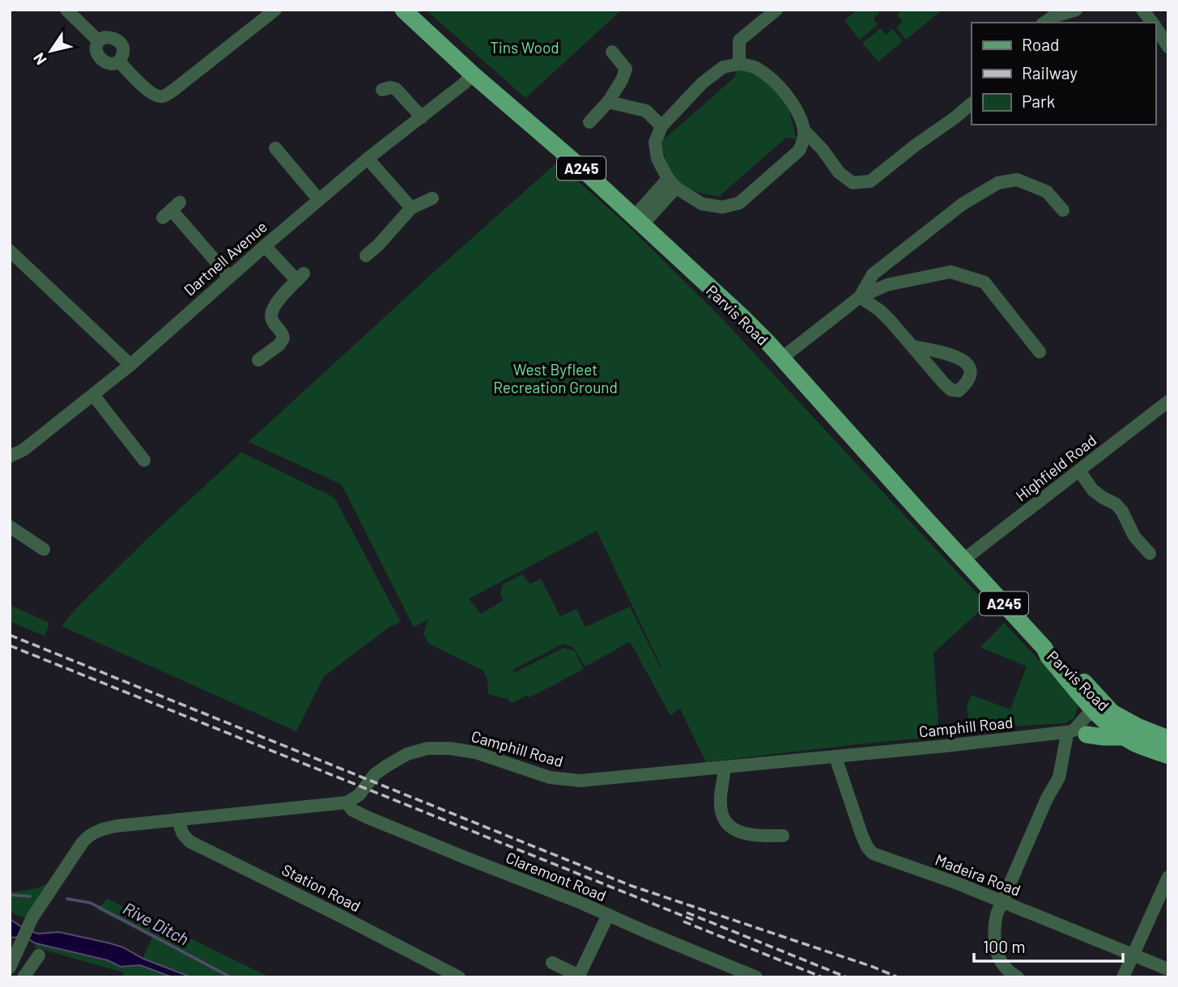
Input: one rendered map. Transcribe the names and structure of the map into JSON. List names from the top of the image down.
{
  "streets": {
    "main road": ["A245", "Parvis Road"],
    "street": [
      "Dartnell Avenue",
      "Highfield Road",
      "Camphill Road",
      "Madeira Road",
      "Claremont Road",
      "Station Road"
    ]
  },
  "crossings": [
    ["A245", "Parvis Road"],
    ["A245", "Camphill Road"],
    ["Dartnell Avenue", "Parvis Road"],
    ["Parvis Road", "Highfield Road"],
    ["Parvis Road", "Camphill Road"],
    ["Camphill Road", "Madeira Road"],
    ["Camphill Road", "Claremont Road"]
  ],
  "water": ["Rive Ditch"],
  "parks": ["Tins Wood", "West Byfleet Recreation Ground"],
  "legend": ["Road", "Railway", "Park"],
  "scale_bar": "100 m",
  "north": "bottom left"
}
